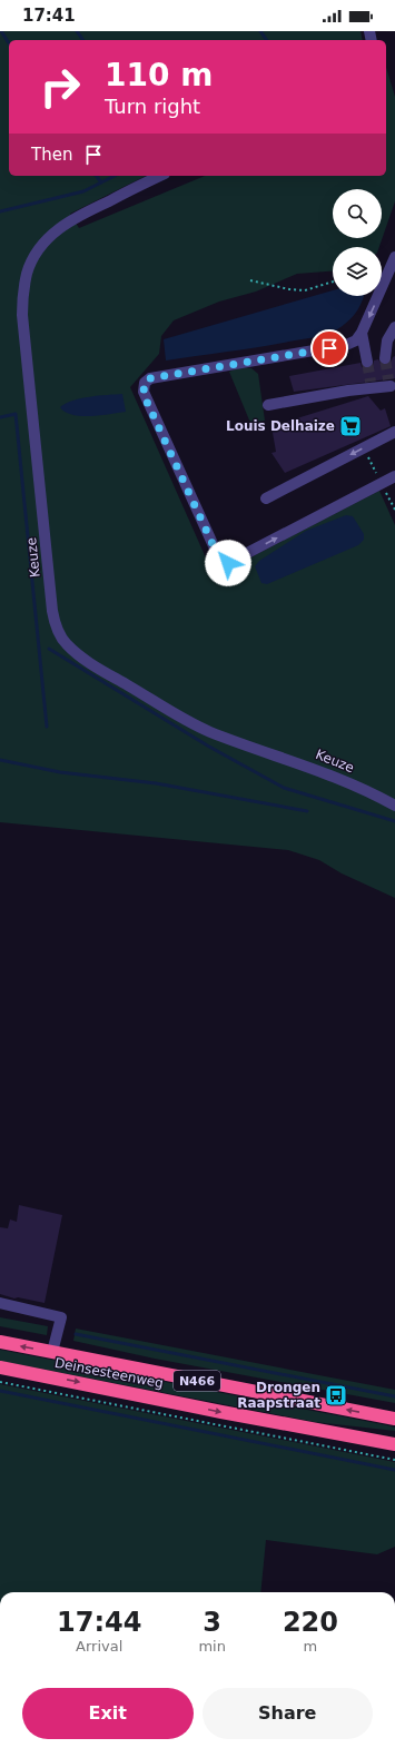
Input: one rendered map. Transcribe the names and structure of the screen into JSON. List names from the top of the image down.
{
  "streets": {
    "highway": ["Deinsesteenweg", "N466"],
    "street": ["Keuze"]
  },
  "places": {
    "supermarket": ["Louis Delhaize"],
    "bus stop": ["Drongen Raapstraat"]
  },
  "page": {
    "status": "17:41",
    "turn": ["110 m", "Turn right"],
    "then": "Then",
    "eta": [
      "17:44",
      "Arrival",
      "3",
      "min",
      "220",
      "m"
    ],
    "buttons": ["Exit", "Share"]
  }
}
